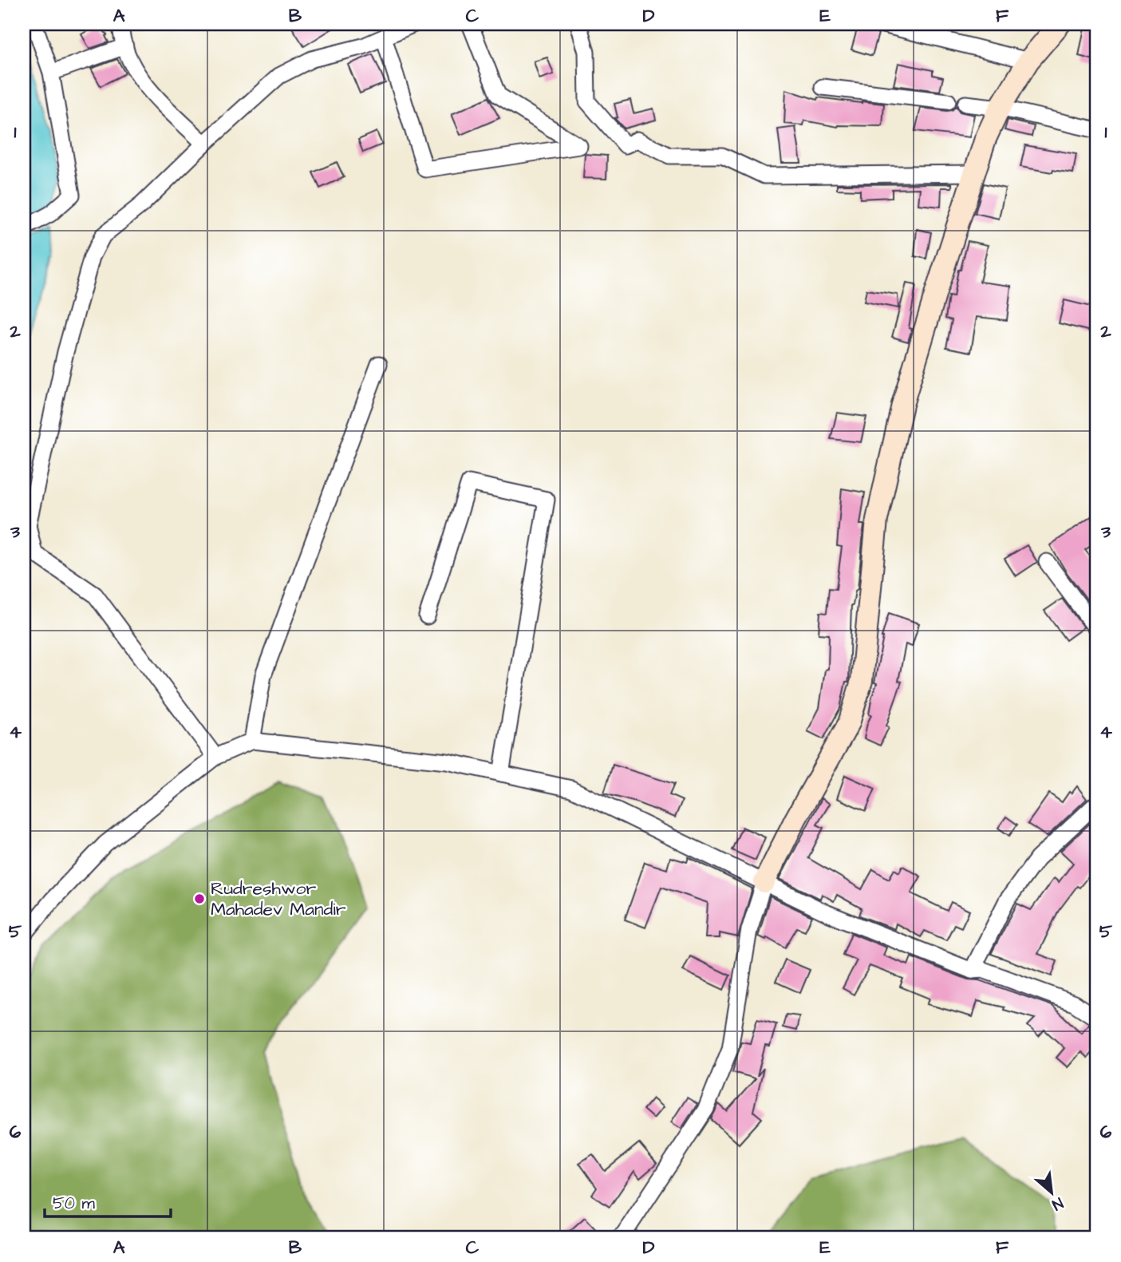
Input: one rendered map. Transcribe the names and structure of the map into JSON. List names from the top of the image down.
{
  "places": ["Rudreshwor Mahadev Mandir"],
  "scale_bar": "50 m",
  "north": "bottom right",
  "grid": {
    "columns": [
      "A",
      "B",
      "C",
      "D",
      "E",
      "F"
    ],
    "rows": [
      "1",
      "2",
      "3",
      "4",
      "5",
      "6"
    ]
  }
}
